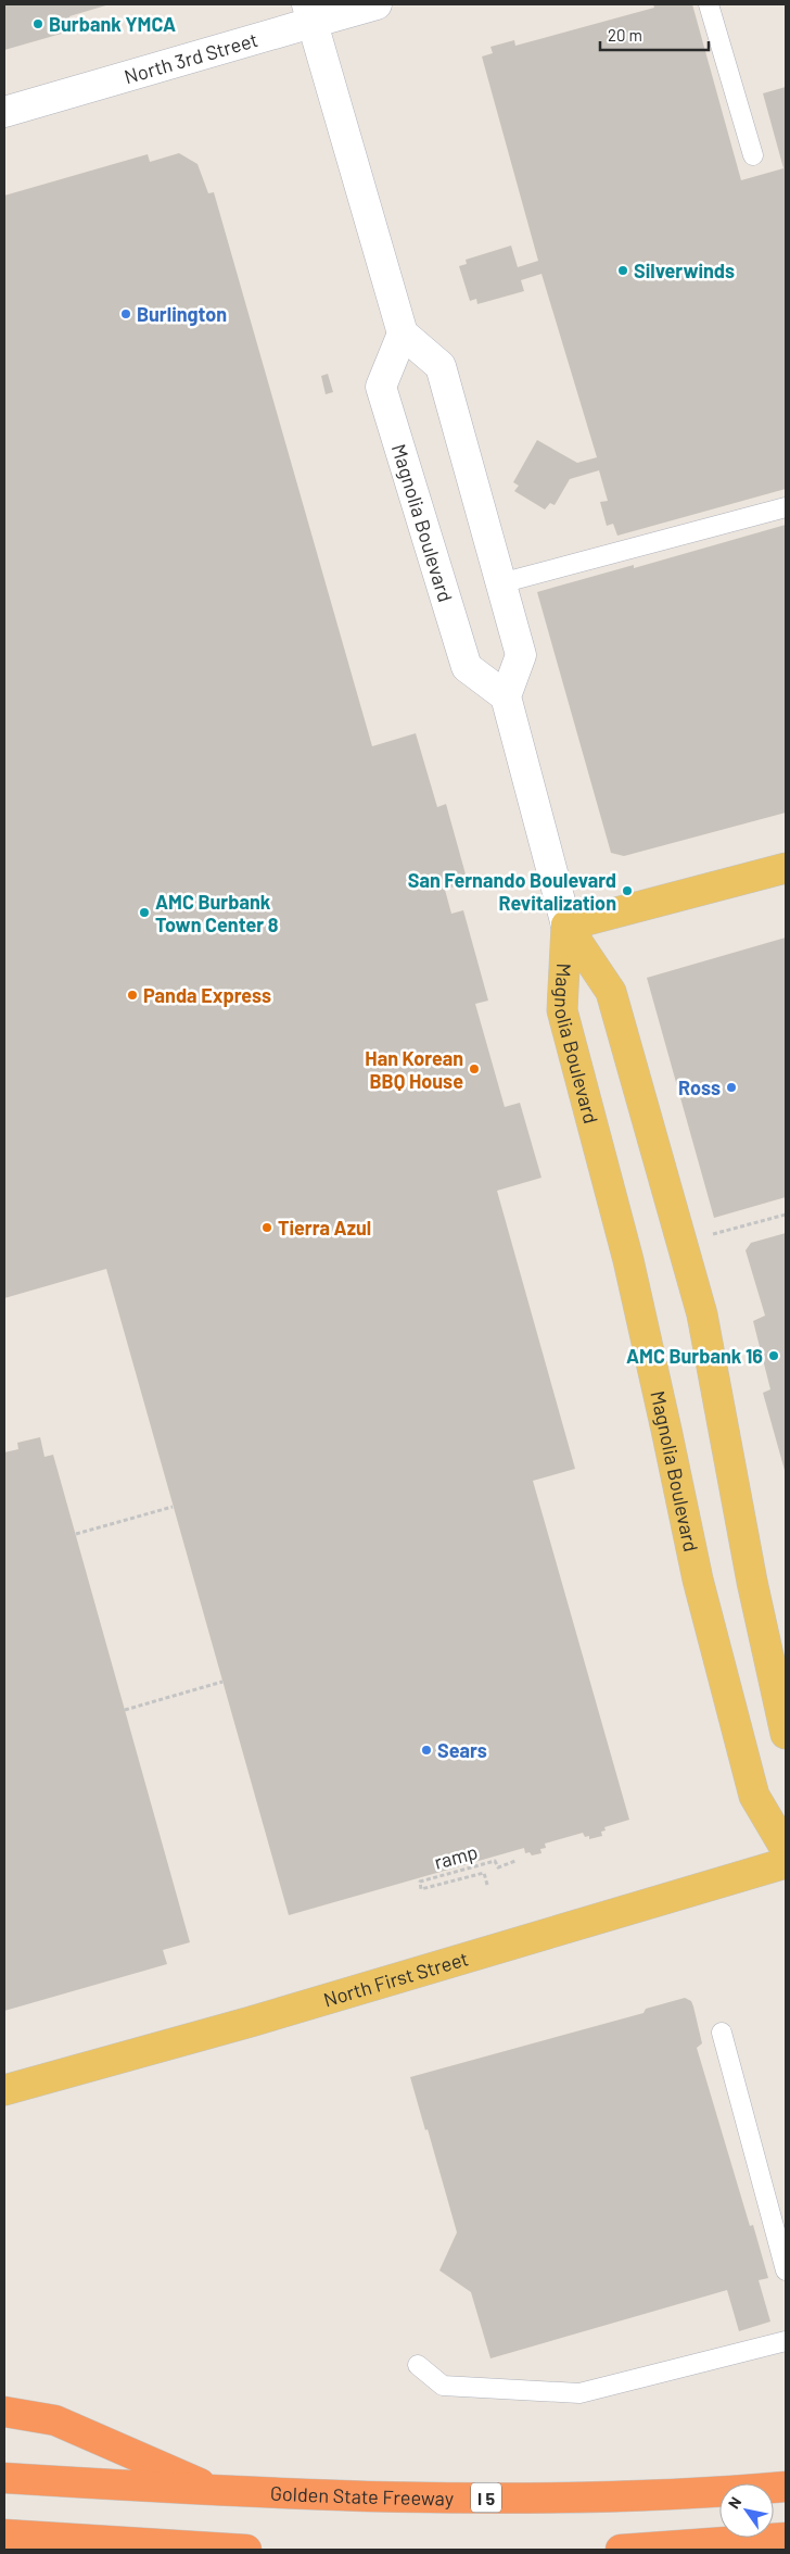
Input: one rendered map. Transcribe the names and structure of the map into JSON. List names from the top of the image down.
{
  "streets": {
    "highway": ["Golden State Freeway", "I 5"],
    "main road": ["North 3rd Street", "Magnolia Boulevard", "North First Street"],
    "path": ["ramp"]
  },
  "places": [
    "Burbank YMCA",
    "Silverwinds",
    "Burlington",
    "San Fernando Boulevard Revitalization",
    "AMC Burbank Town Center 8",
    "Panda Express",
    "Han Korean BBQ House",
    "Ross",
    "Tierra Azul",
    "AMC Burbank 16",
    "Sears"
  ],
  "scale_bar": "20 m",
  "north": "top left"
}
